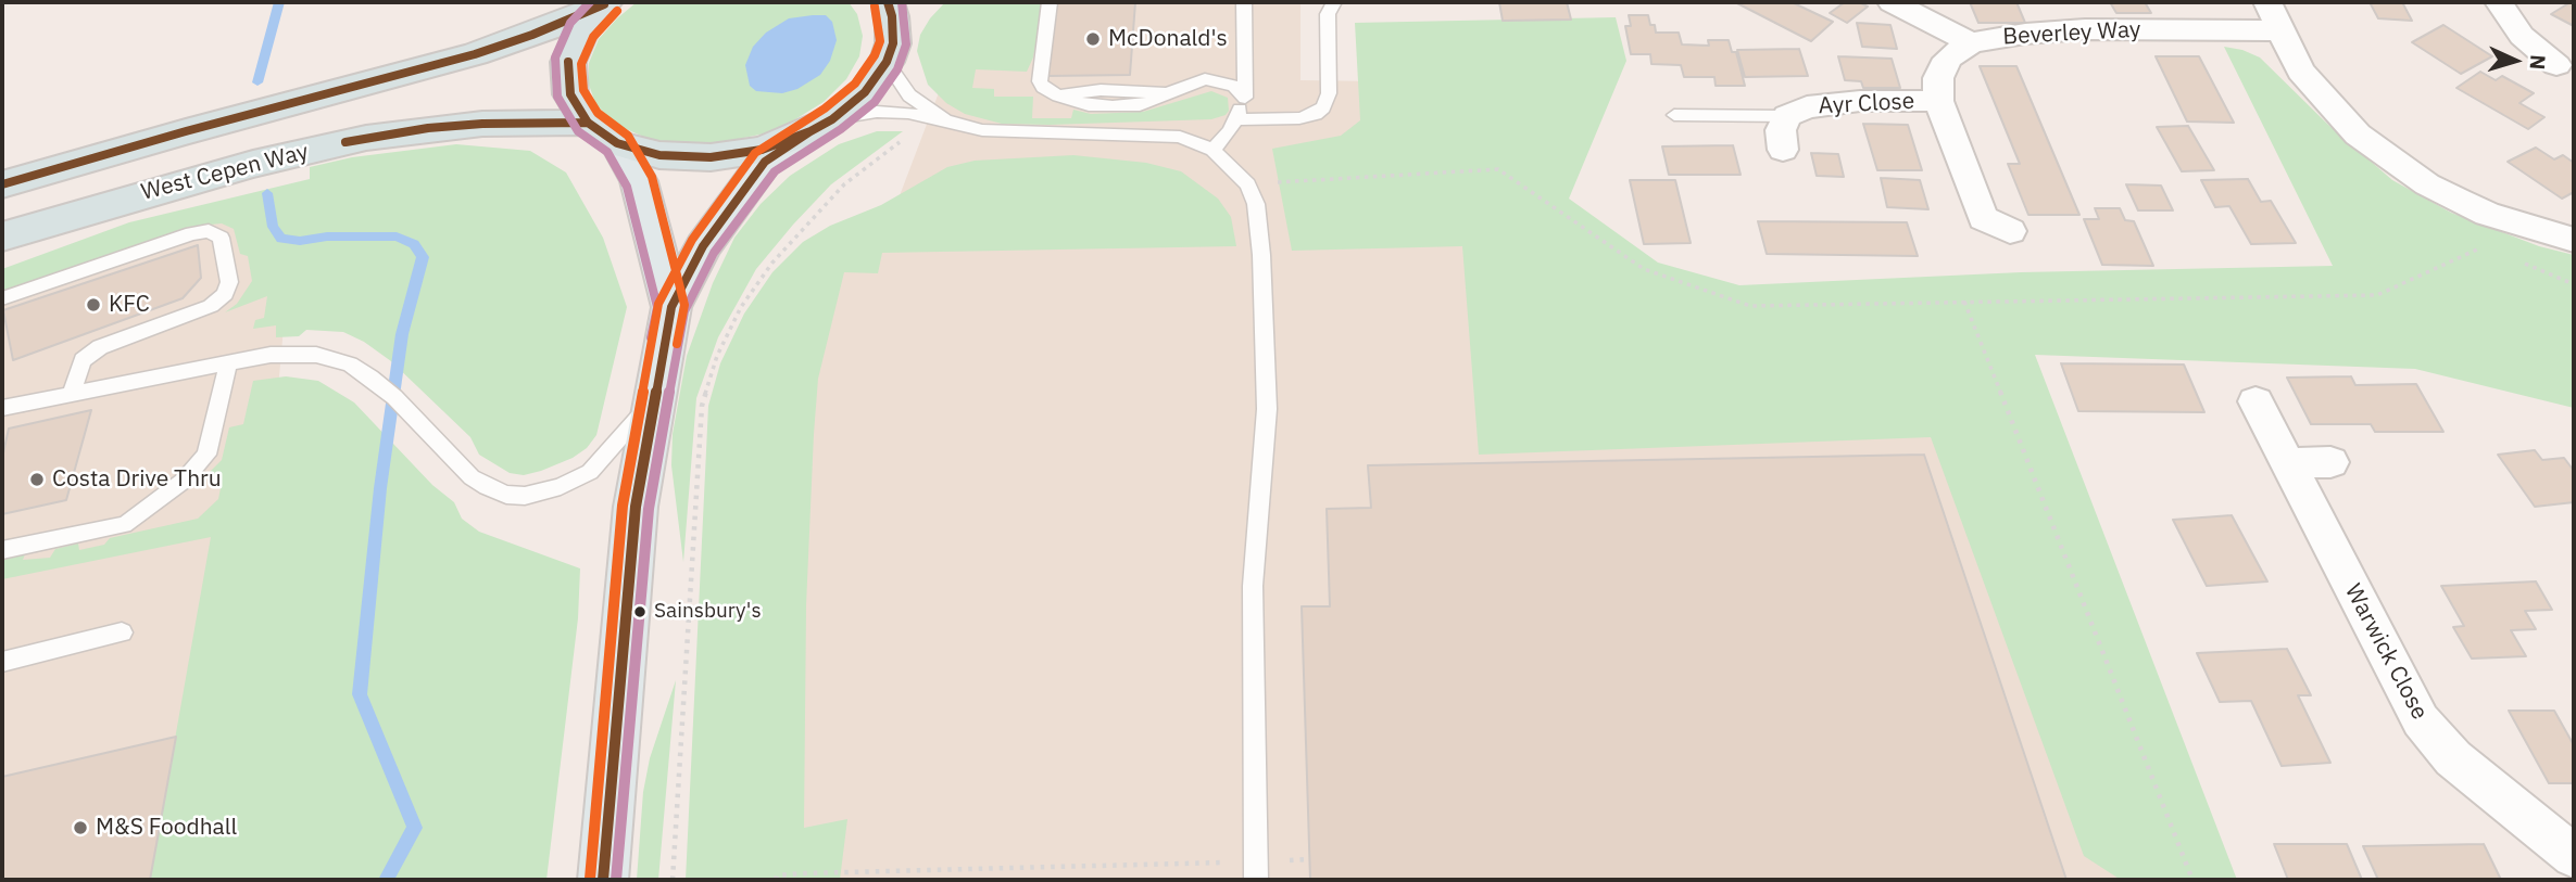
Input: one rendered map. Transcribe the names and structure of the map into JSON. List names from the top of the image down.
{
  "streets": {
    "highway": ["West Cepen Way"],
    "street": ["Beverley Way", "Ayr Close", "Warwick Close"]
  },
  "crossings": [
    ["Beverley Way", "Ayr Close"]
  ],
  "places": [
    "McDonald's",
    "KFC",
    "Costa Drive Thru",
    "Sainsbury's",
    "M&S Foodhall"
  ],
  "north": "right"
}
